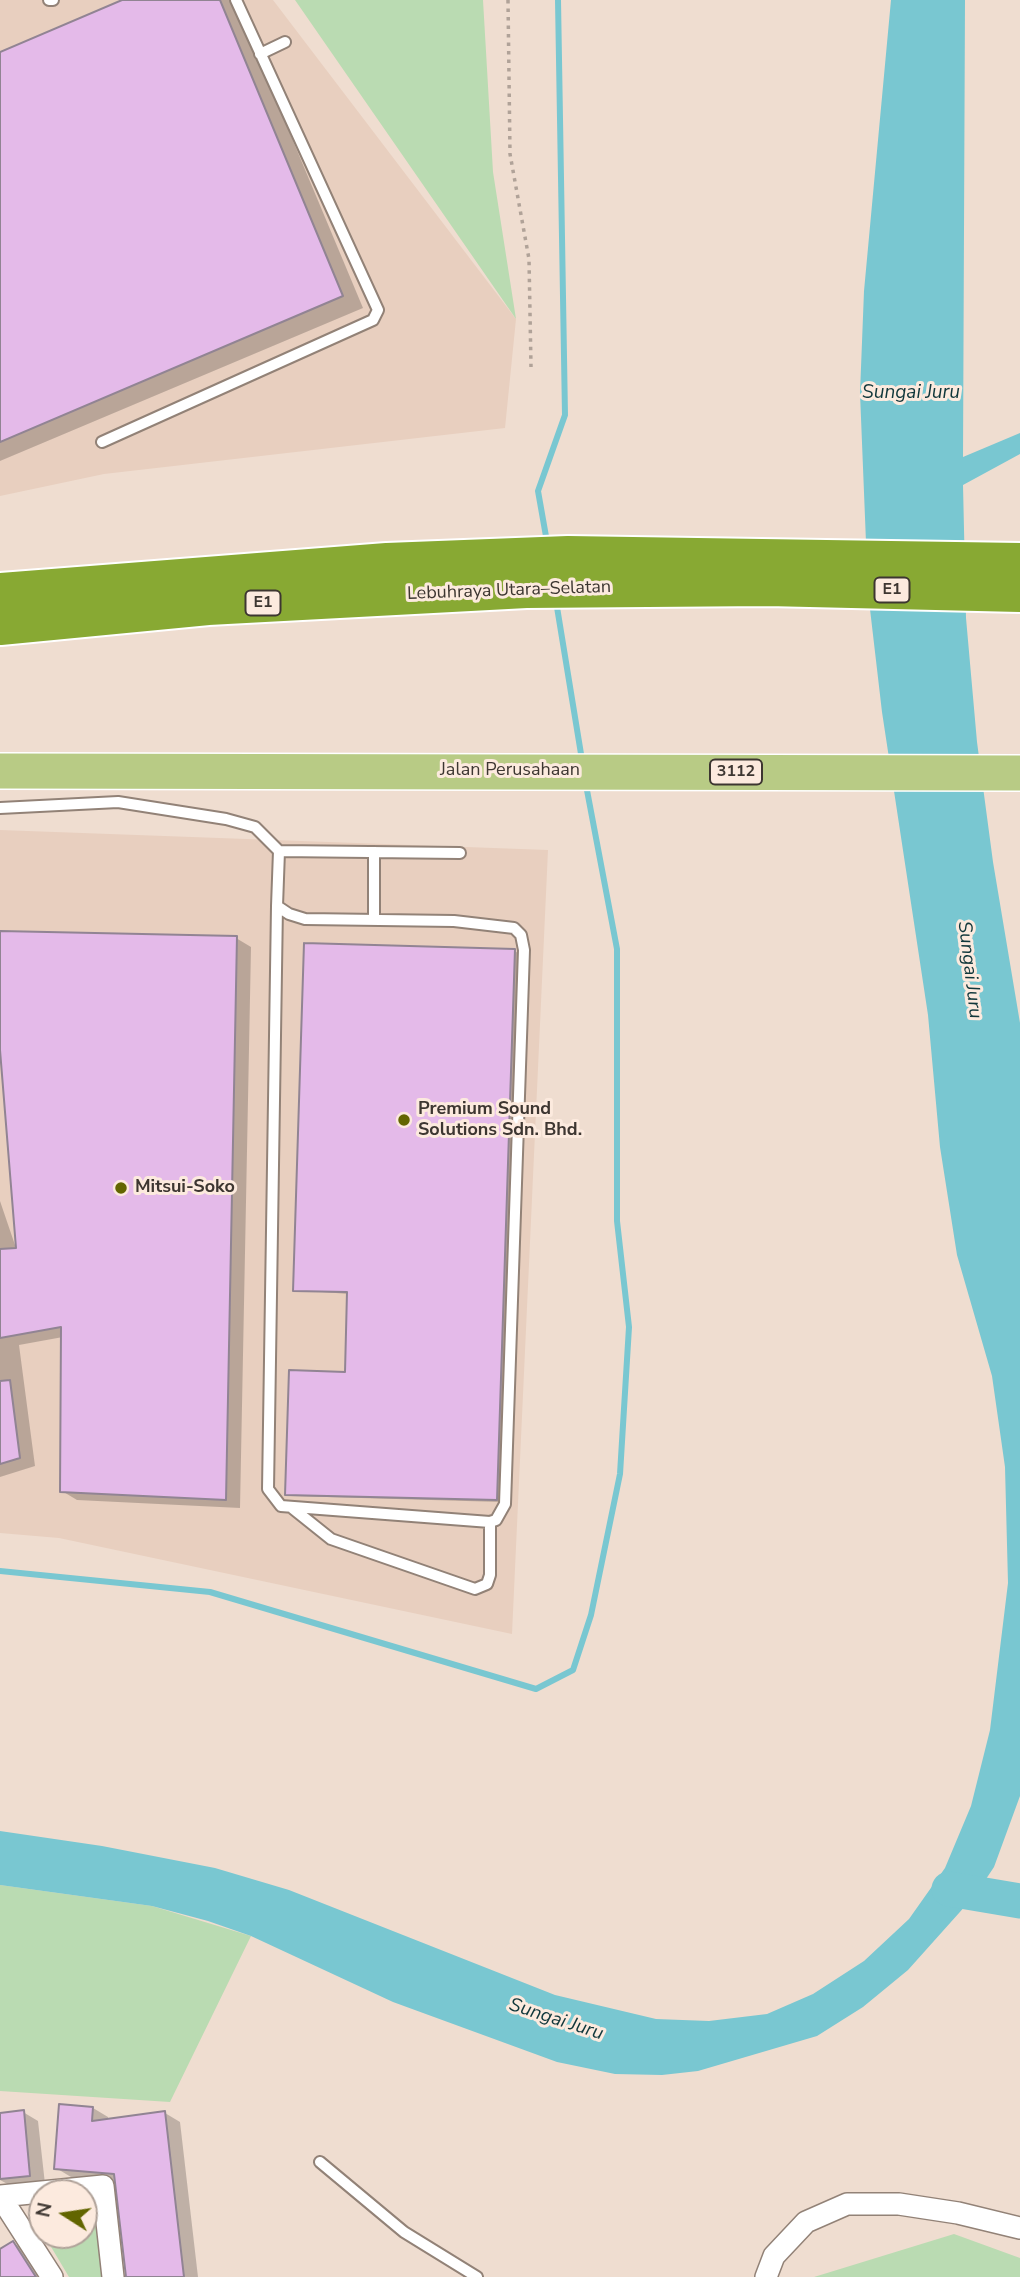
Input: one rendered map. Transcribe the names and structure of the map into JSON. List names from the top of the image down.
{
  "streets": {
    "highway": ["E1", "Lebuhraya Utara–Selatan"],
    "main road": ["Jalan Perusahaan", "3112"]
  },
  "water": ["Sungai Juru"],
  "places": ["Premium Sound Solutions Sdn. Bhd.", "Mitsui-Soko"],
  "north": "left"
}
